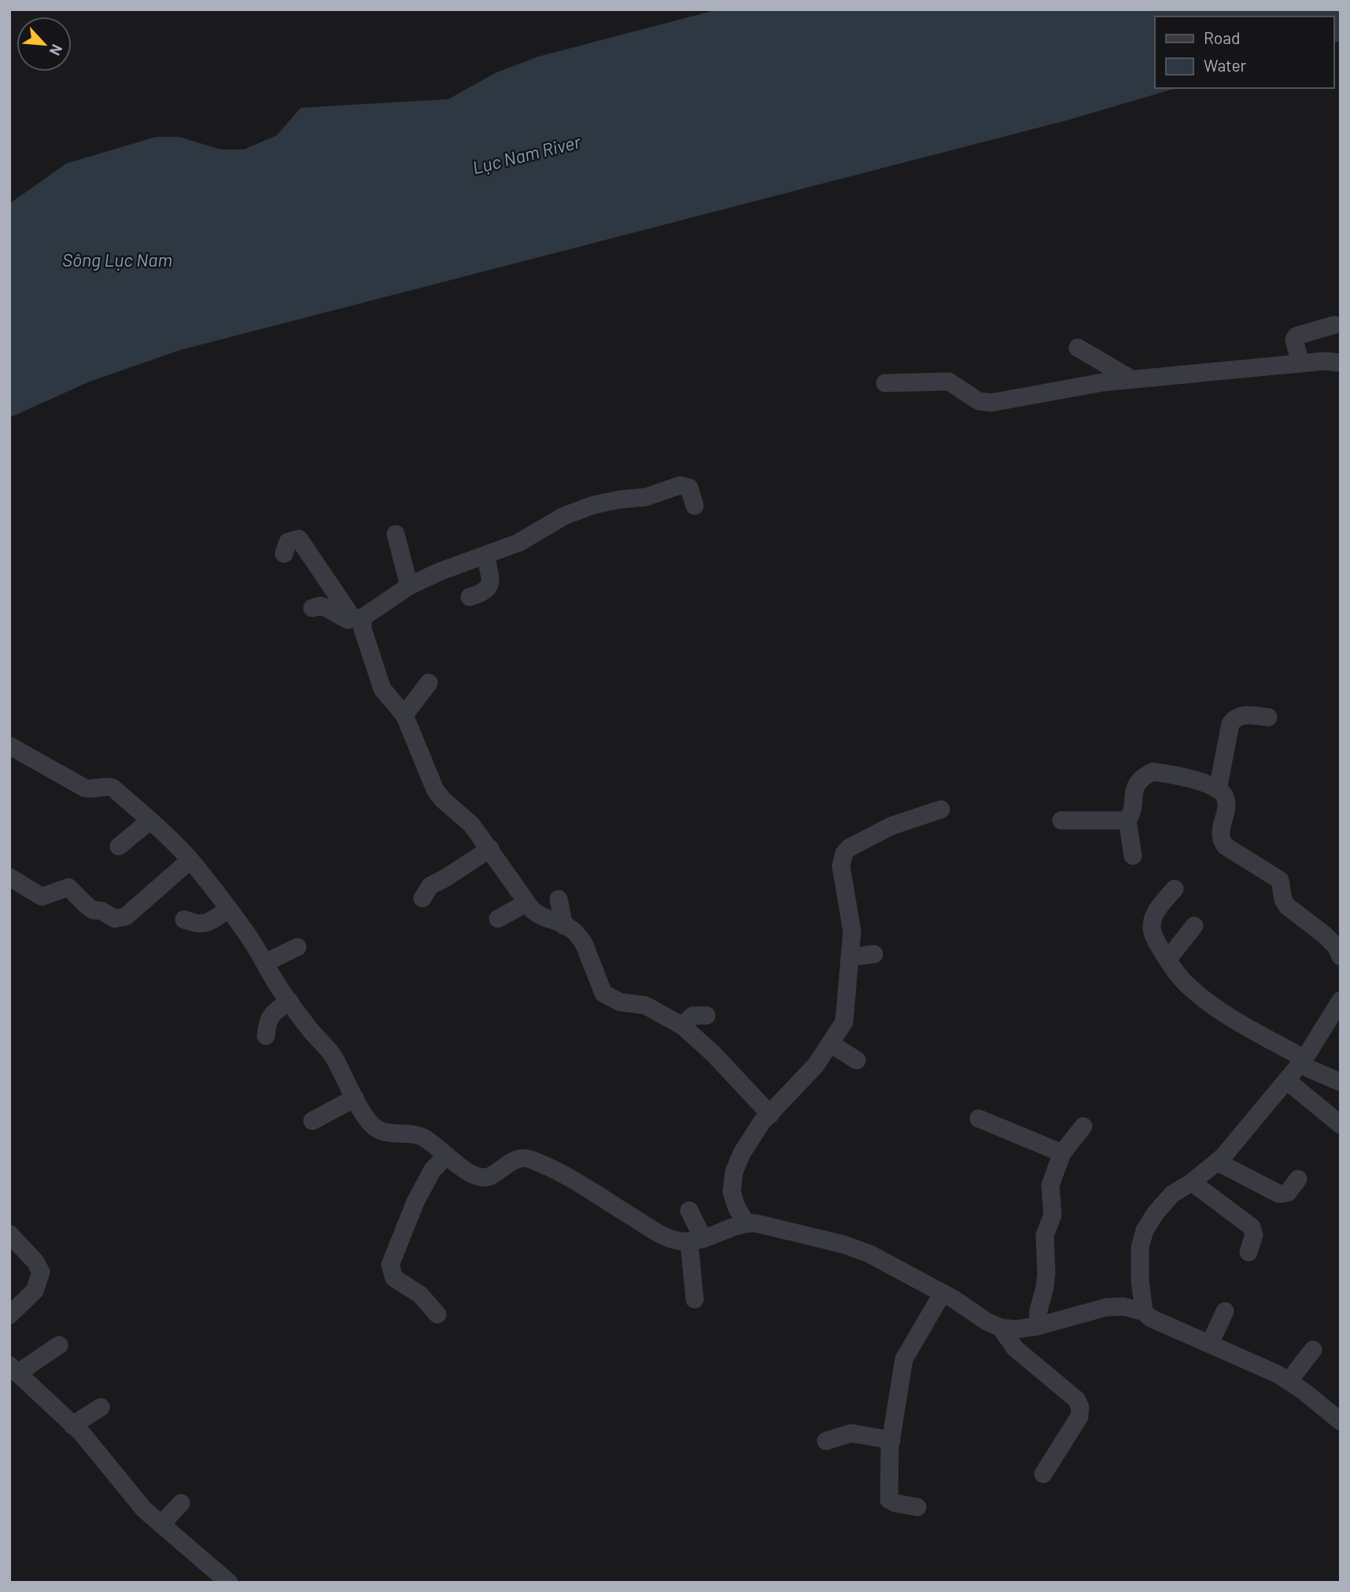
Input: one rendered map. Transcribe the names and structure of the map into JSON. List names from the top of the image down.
{
  "water": ["Lục Nam River", "Sông Lục Nam"],
  "legend": ["Road", "Water"],
  "north": "bottom right"
}
